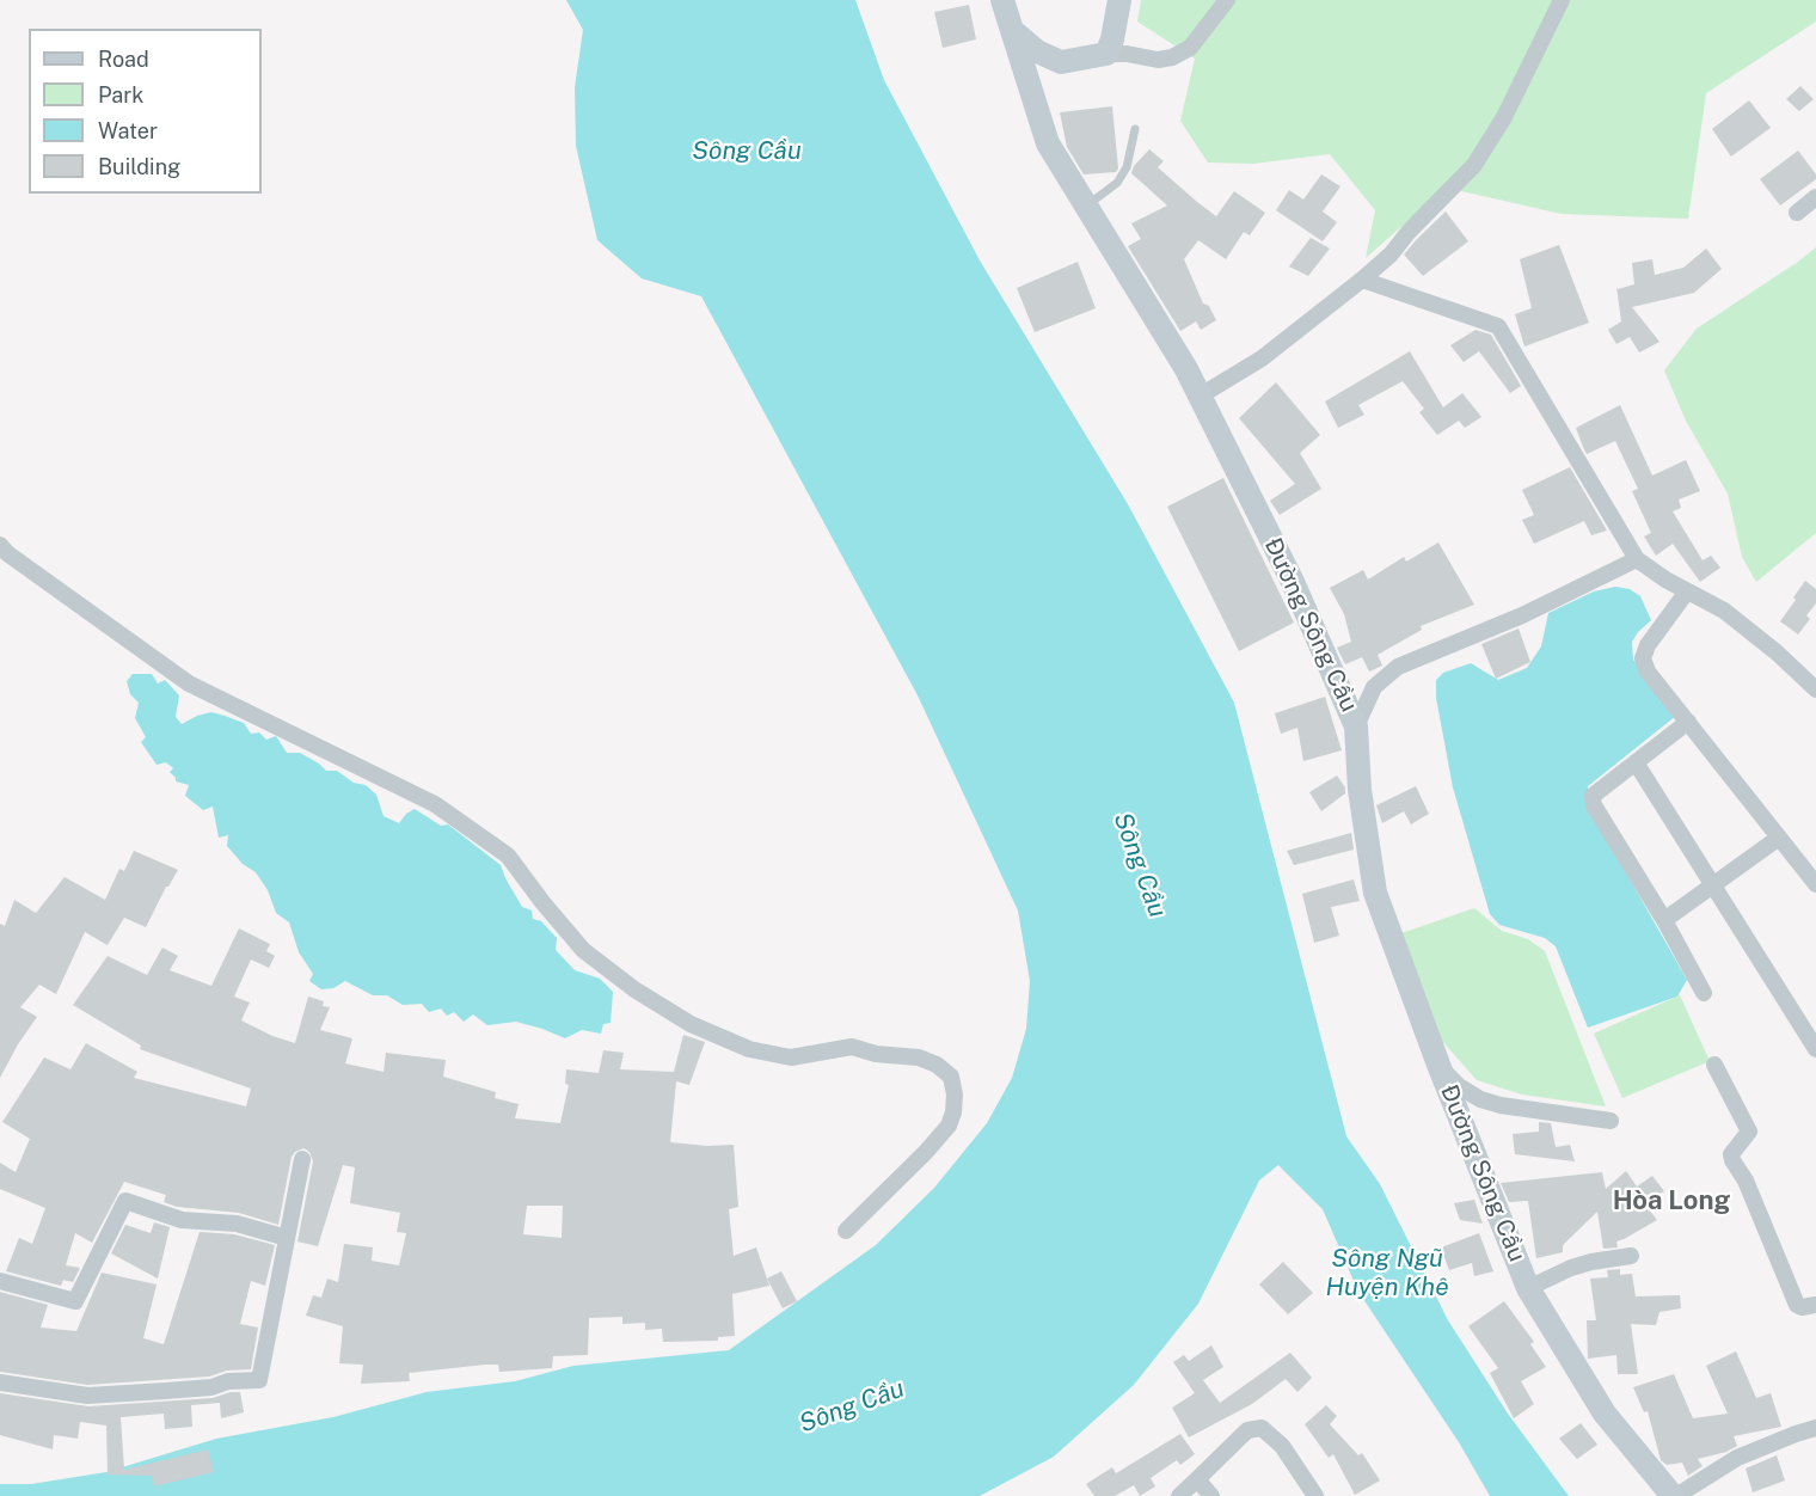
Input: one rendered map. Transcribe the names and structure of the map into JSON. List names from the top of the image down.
{
  "streets": {
    "main road": ["Đường Sông Cầu"]
  },
  "districts": ["Hòa Long"],
  "water": ["Sông Cầu", "Sông Ngũ Huyện Khê"],
  "legend": [
    "Road",
    "Park",
    "Water",
    "Building"
  ]
}
